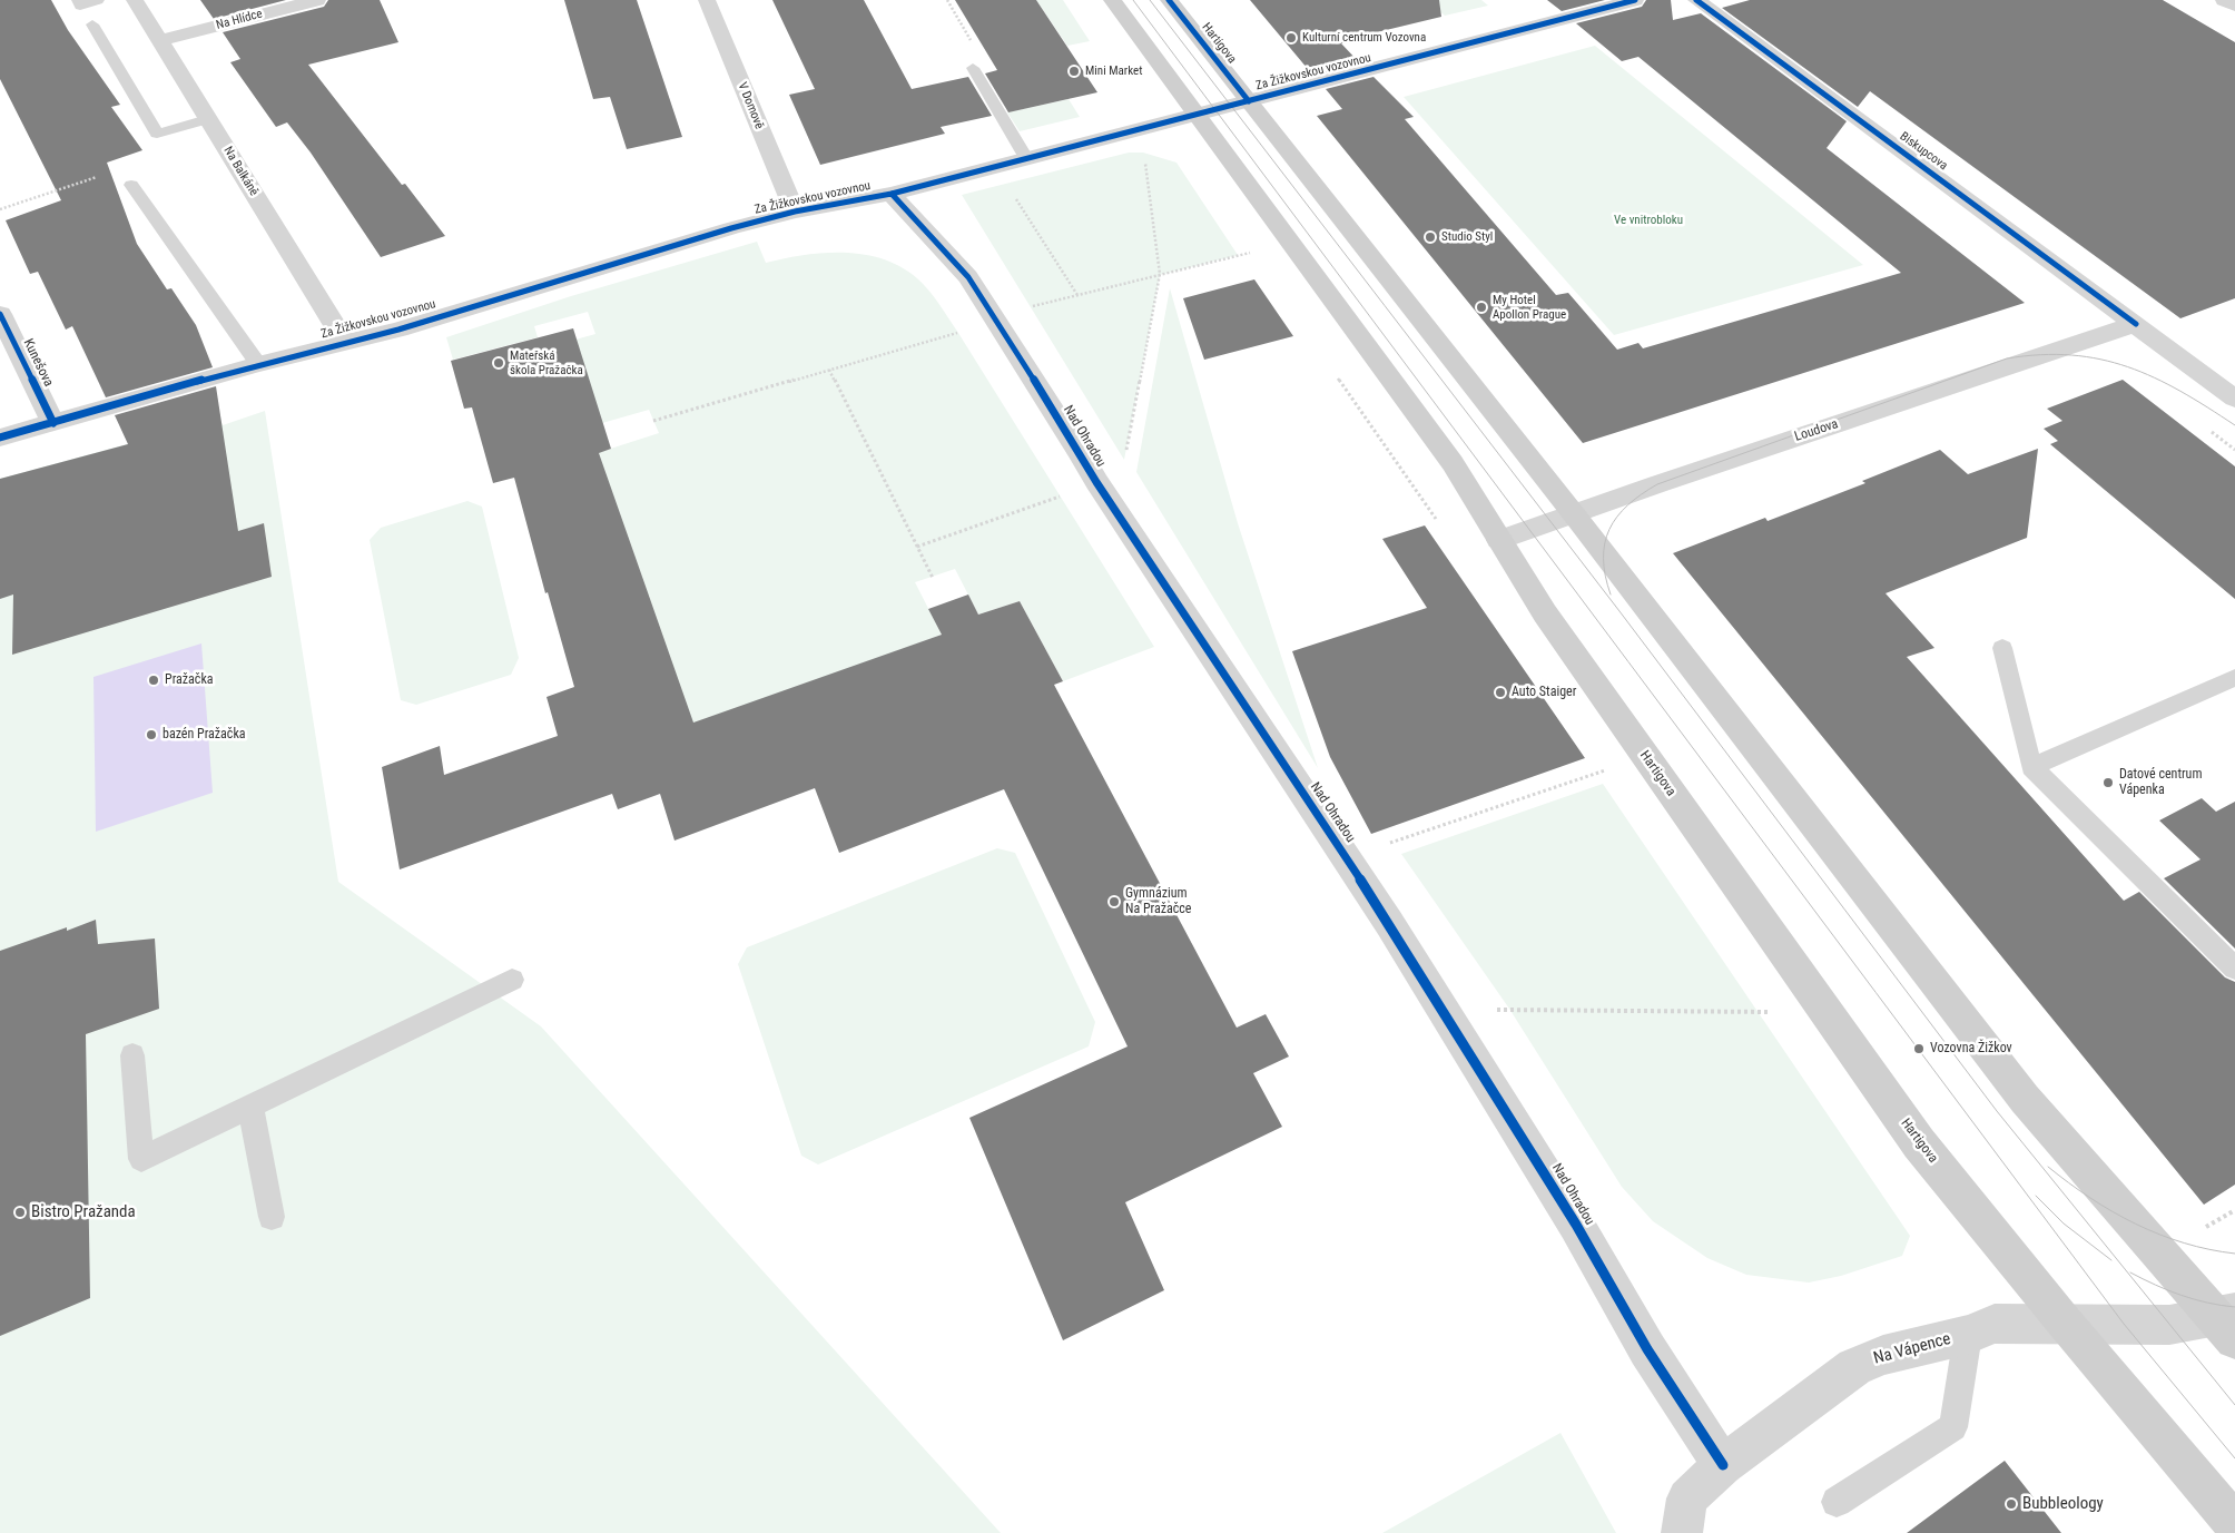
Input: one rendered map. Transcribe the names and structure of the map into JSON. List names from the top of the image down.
{
  "streets": {
    "main road": ["Hartigova"],
    "street": [
      "Na Hlídce",
      "Za Žižkovskou vozovnou",
      "V Domově",
      "Biskupcova",
      "Na Balkáně",
      "Kunešova",
      "Loudova",
      "Nad Ohradou",
      "Na Vápence"
    ]
  },
  "crossings": [
    ["Na Hlídce", "Na Balkáně"],
    ["Hartigova", "Za Žižkovskou vozovnou"],
    ["Hartigova", "Loudova"],
    ["Hartigova", "Na Vápence"],
    ["Za Žižkovskou vozovnou", "V Domově"],
    ["Za Žižkovskou vozovnou", "Na Balkáně"],
    ["Za Žižkovskou vozovnou", "Kunešova"],
    ["Za Žižkovskou vozovnou", "Nad Ohradou"],
    ["Biskupcova", "Loudova"],
    ["Nad Ohradou", "Na Vápence"]
  ],
  "parks": ["Ve vnitrobloku"],
  "places": [
    "Kulturní centrum Vozovna",
    "Mini Market",
    "Studio Styl",
    "My Hotel Apollon Prague",
    "Mateřská škola Pražačka",
    "Pražačka",
    "Auto Staiger",
    "bazén Pražačka",
    "Datové centrum Vápenka",
    "Gymnázium Na Pražačce",
    "Vozovna Žižkov",
    "Bistro Pražanda",
    "Bubbleology"
  ]
}
